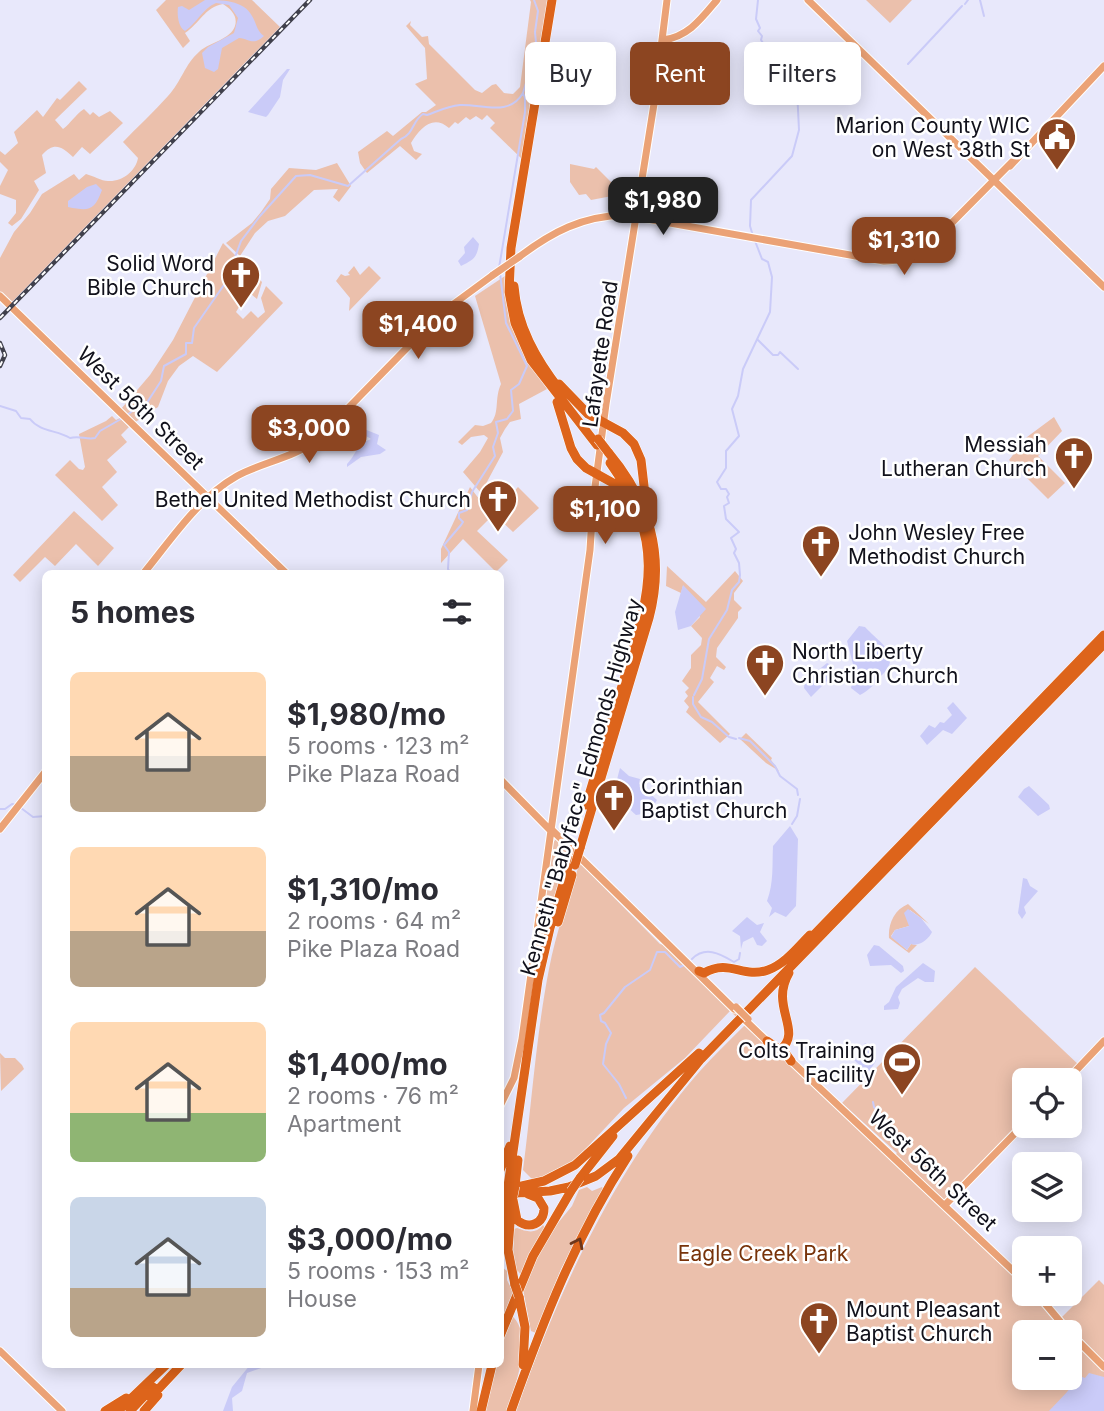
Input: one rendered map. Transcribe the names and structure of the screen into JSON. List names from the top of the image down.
{
  "streets": {
    "highway": ["Kenneth \"Babyface\" Edmonds Highway"],
    "main road": ["Lafayette Road", "West 56th Street"]
  },
  "crossings": [
    ["Lafayette Road", "West 56th Street"],
    ["West 56th Street", "Kenneth \"Babyface\" Edmonds Highway"]
  ],
  "parks": ["Eagle Creek Park"],
  "places": {
    "public building": ["Marion County WIC on West 38th St"],
    "church": [
      "Solid Word Bible Church",
      "Messiah Lutheran Church",
      "Bethel United Methodist Church",
      "John Wesley Free Methodist Church",
      "North Liberty Christian Church",
      "Corinthian Baptist Church",
      "Mount Pleasant Baptist Church"
    ],
    "sports": ["Colts Training Facility"]
  },
  "page": {
    "chip": ["Buy", "Rent", "Filters"],
    "price": [
      "$1,980",
      "$1,310",
      "$1,400",
      "$3,000",
      "$1,100"
    ],
    "heading": "5 homes",
    "list": [
      {
        "name": "$1,980/mo",
        "note": "5 rooms · 123 m² · Pike Plaza Road"
      },
      {
        "name": "$1,310/mo",
        "note": "2 rooms · 64 m² · Pike Plaza Road"
      },
      {
        "name": "$1,400/mo",
        "note": "2 rooms · 76 m² · Apartment"
      },
      {
        "name": "$3,000/mo",
        "note": "5 rooms · 153 m² · House"
      }
    ],
    "map_buttons": ["+", "−"]
  }
}
